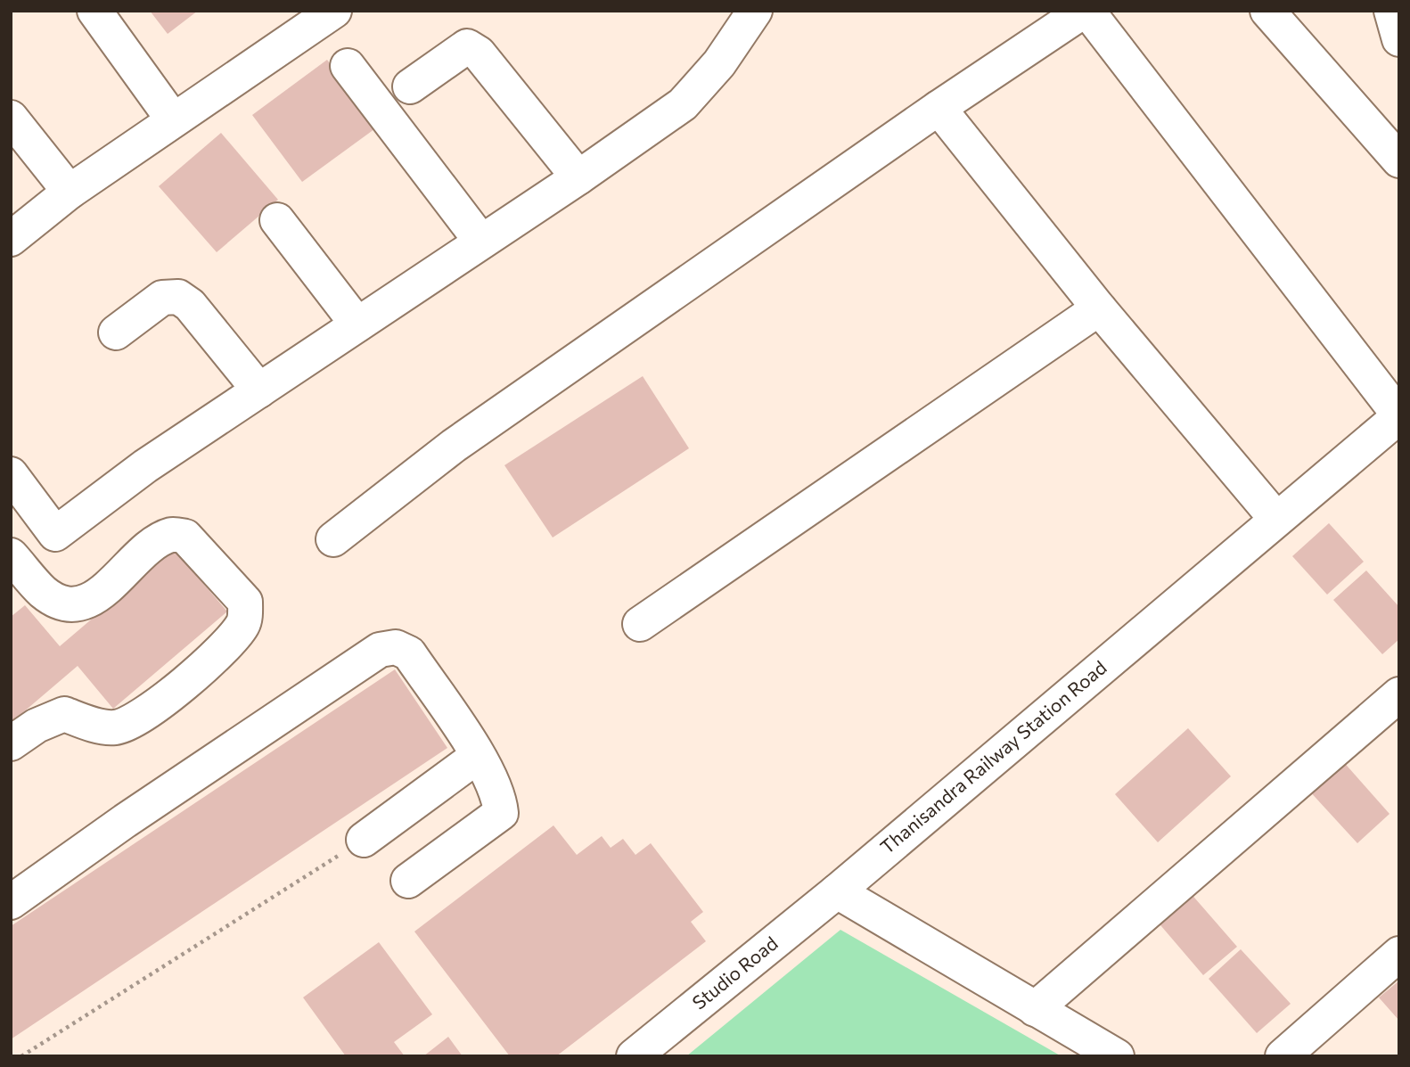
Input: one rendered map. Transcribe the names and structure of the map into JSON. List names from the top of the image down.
{
  "streets": {
    "street": ["Thanisandra Railway Station Road", "Studio Road"]
  },
  "crossings": [
    ["Thanisandra Railway Station Road", "Studio Road"]
  ]
}
